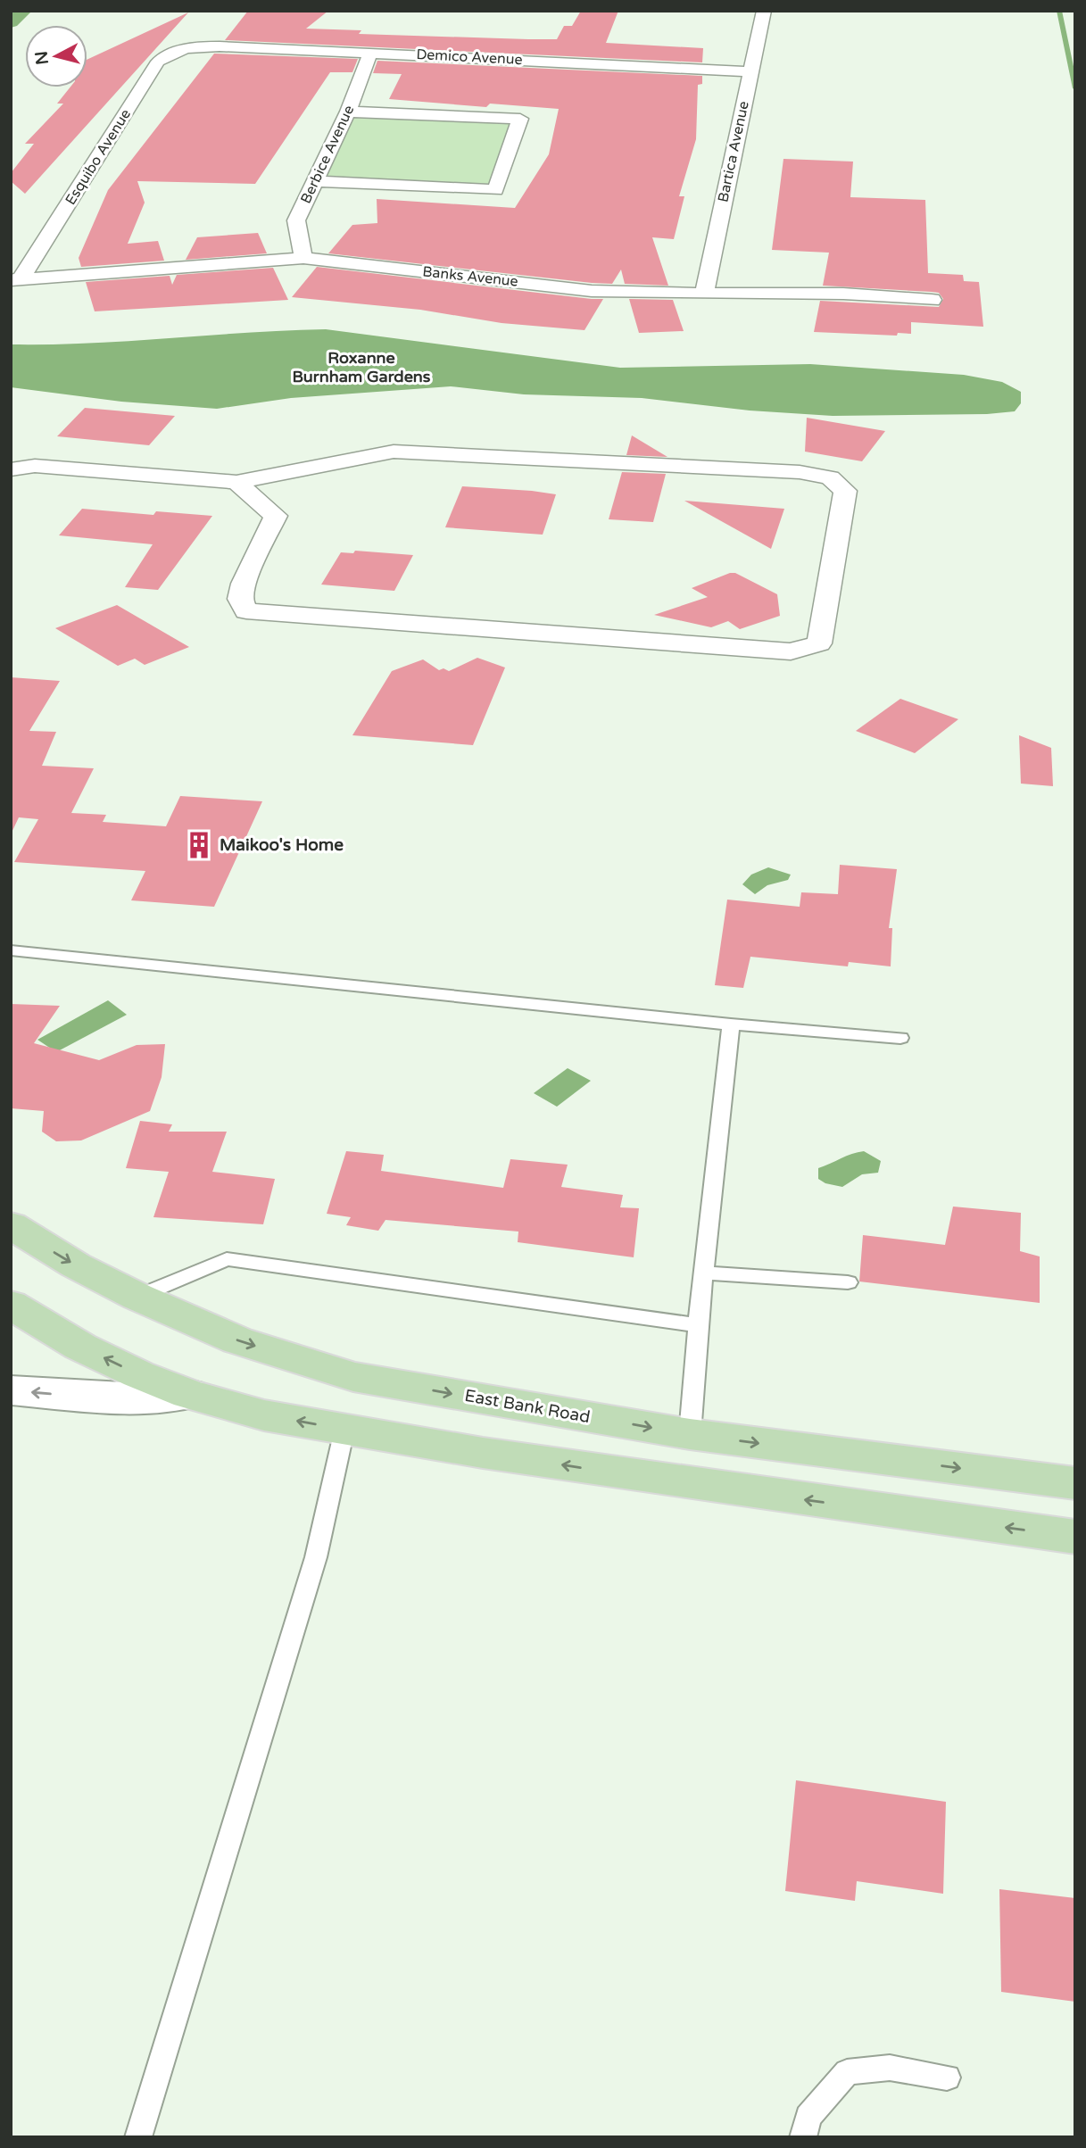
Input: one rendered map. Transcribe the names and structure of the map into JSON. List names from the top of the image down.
{
  "streets": {
    "main road": ["East Bank Road"],
    "street": [
      "Demico Avenue",
      "Bartica Avenue",
      "Berbice Avenue",
      "Esquibo Avenue",
      "Banks Avenue"
    ]
  },
  "crossings": [
    ["Demico Avenue", "Bartica Avenue"],
    ["Demico Avenue", "Berbice Avenue"],
    ["Demico Avenue", "Esquibo Avenue"],
    ["Bartica Avenue", "Banks Avenue"],
    ["Berbice Avenue", "Banks Avenue"],
    ["Esquibo Avenue", "Banks Avenue"]
  ],
  "districts": ["Roxanne Burnham Gardens"],
  "places": {
    "building": ["Maikoo's Home"]
  },
  "north": "left"
}
